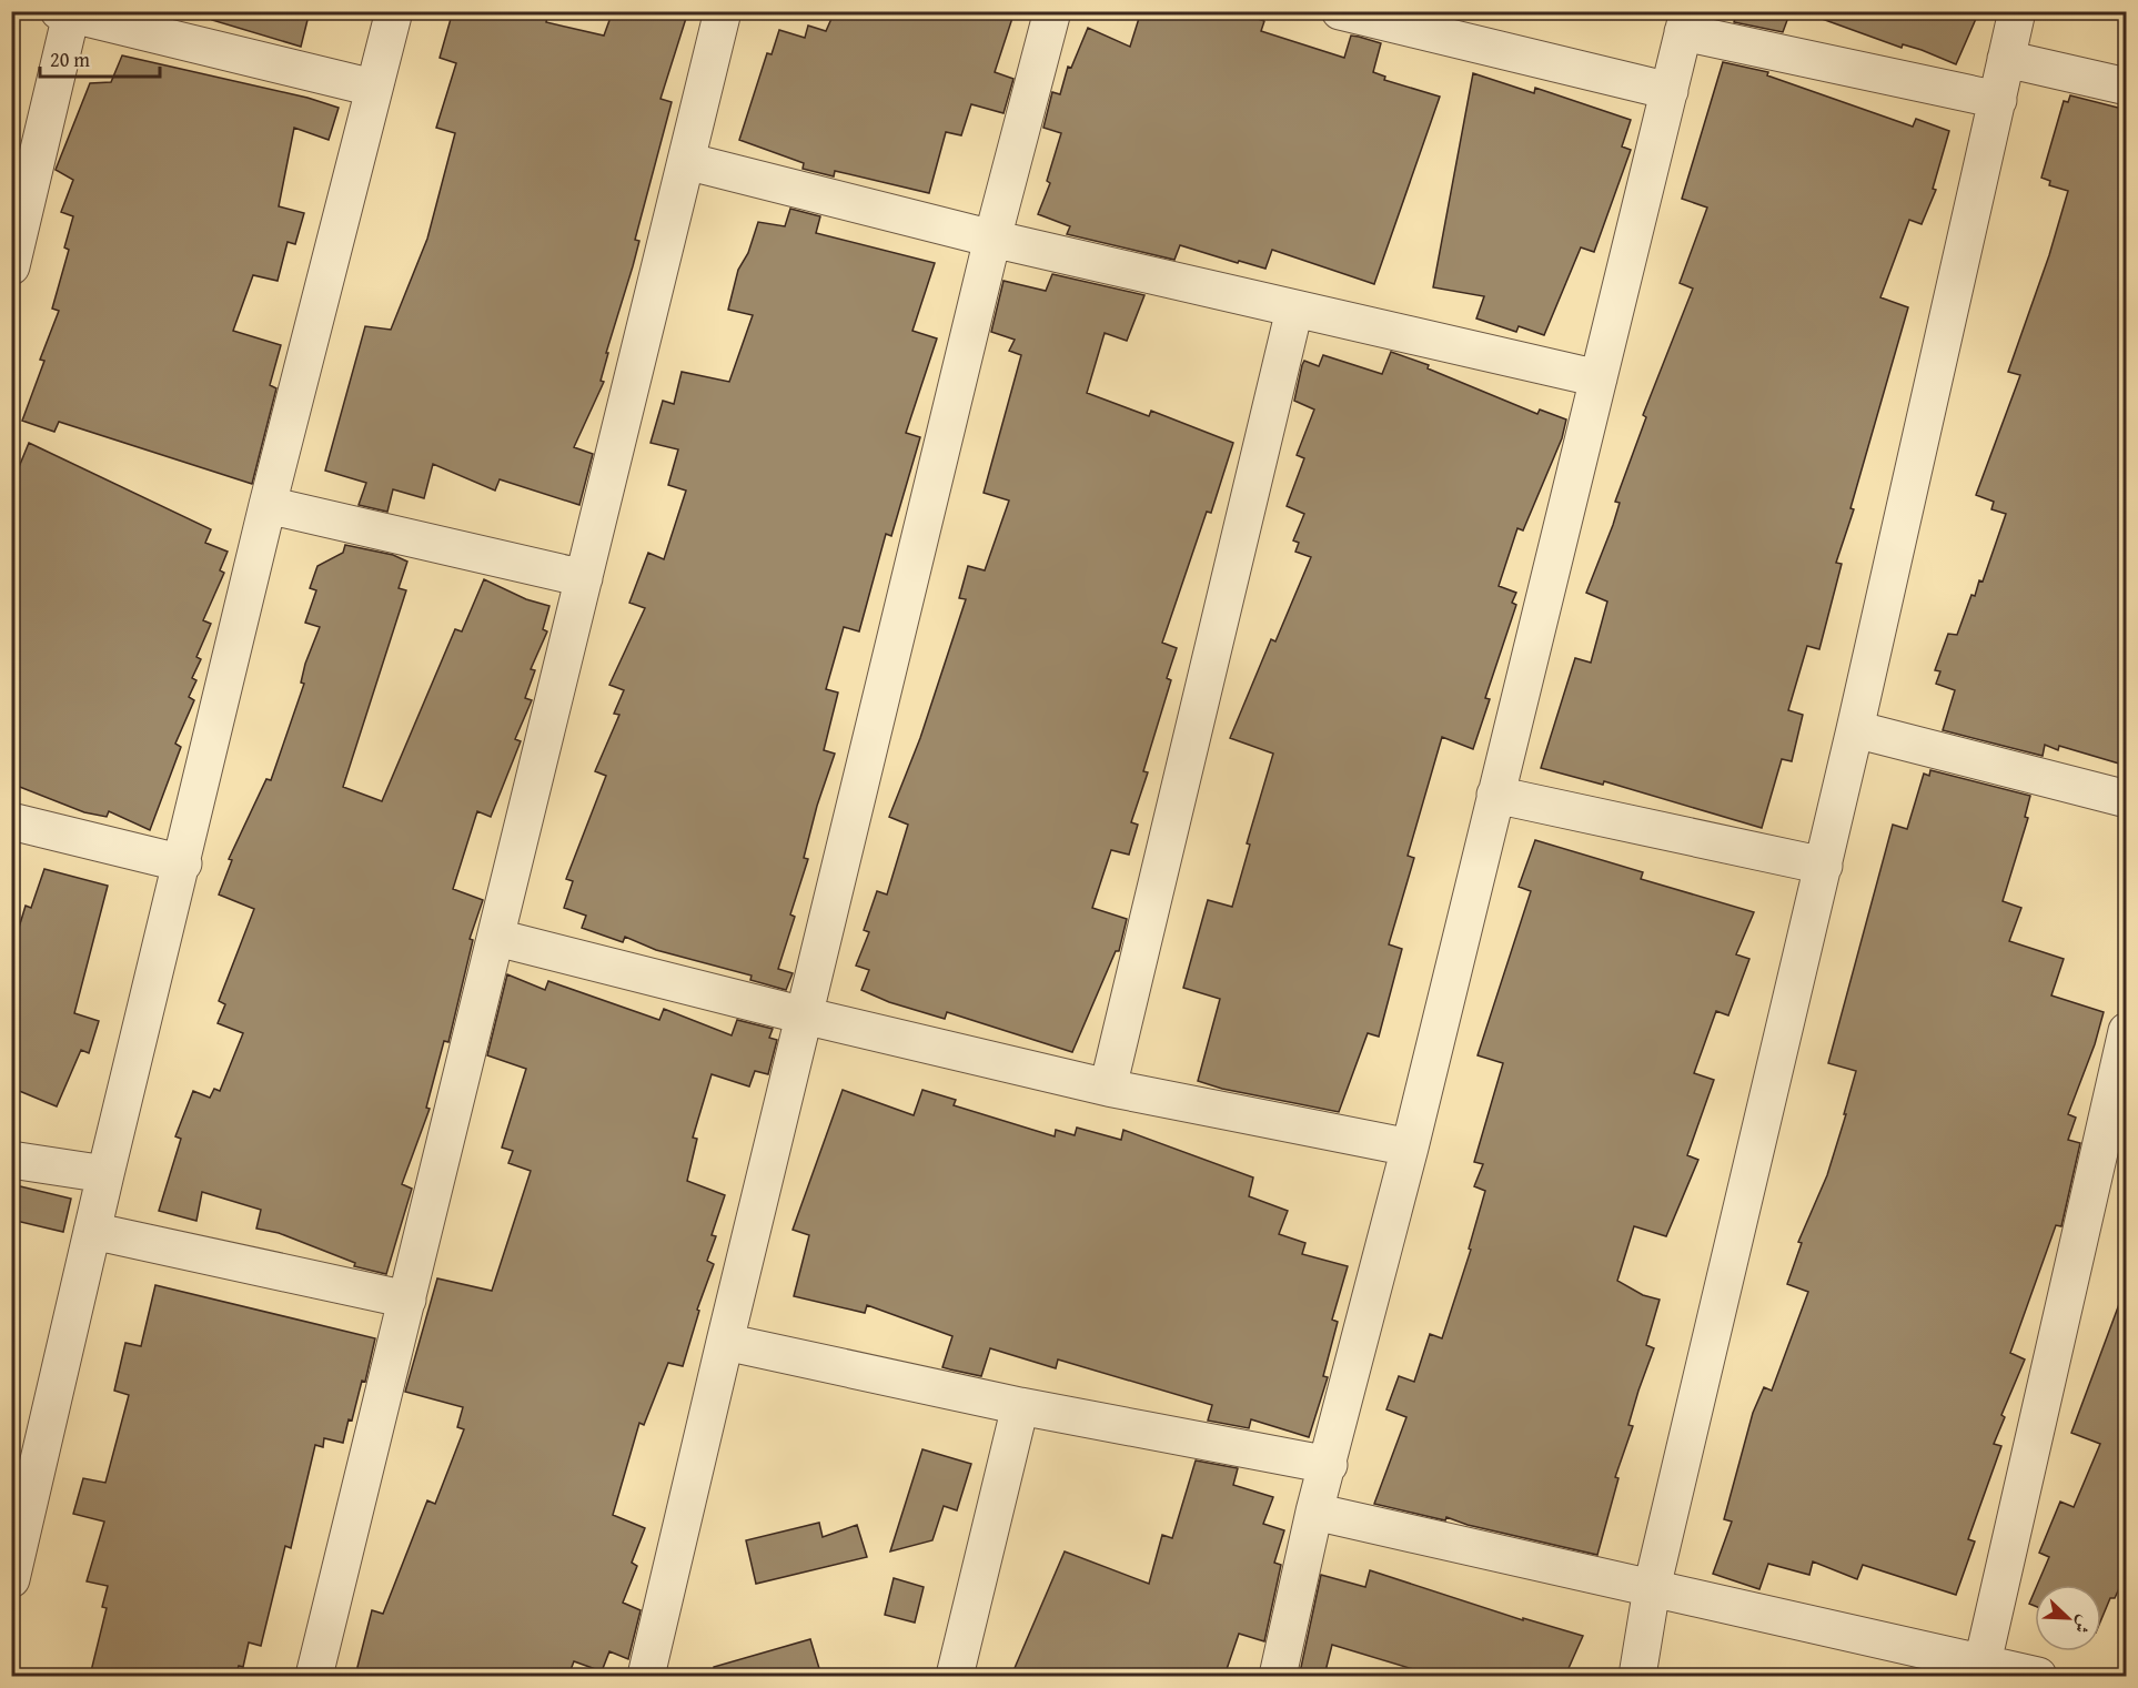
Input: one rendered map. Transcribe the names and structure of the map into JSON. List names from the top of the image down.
{
  "scale_bar": "20 m",
  "north": "bottom right"
}
